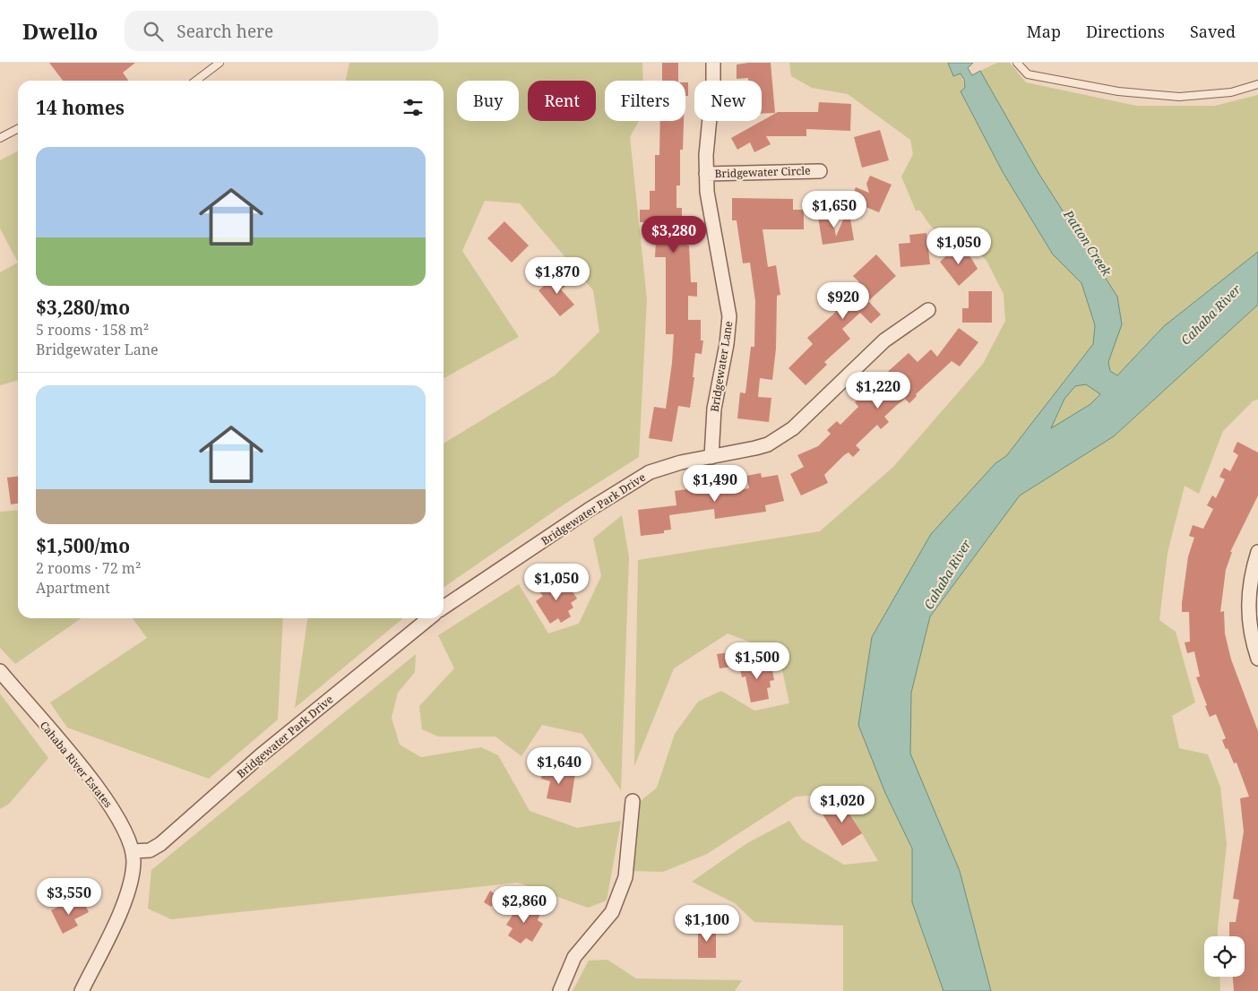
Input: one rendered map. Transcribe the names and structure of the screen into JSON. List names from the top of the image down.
{
  "streets": {
    "street": [
      "Bridgewater Circle",
      "Bridgewater Lane",
      "Bridgewater Park Drive",
      "Cahaba River Estates"
    ]
  },
  "crossings": [
    ["Bridgewater Circle", "Bridgewater Lane"],
    ["Bridgewater Lane", "Bridgewater Park Drive"],
    ["Bridgewater Park Drive", "Cahaba River Estates"]
  ],
  "water": ["Patton Creek", "Cahaba River"],
  "page": {
    "header": "Dwello",
    "search": "Search here",
    "nav": ["Map", "Directions", "Saved"],
    "chip": [
      "Buy",
      "Rent",
      "Filters",
      "New"
    ],
    "heading": "14 homes",
    "list": [
      {
        "name": "$3,280/mo",
        "note": "5 rooms · 158 m² · Bridgewater Lane"
      },
      {
        "name": "$1,500/mo",
        "note": "2 rooms · 72 m² · Apartment"
      }
    ],
    "price": [
      "$1,650",
      "$3,280",
      "$1,050",
      "$1,870",
      "$920",
      "$1,220",
      "$1,490",
      "$1,050",
      "$1,500",
      "$1,640",
      "$1,020",
      "$3,550",
      "$2,860",
      "$1,100"
    ]
  }
}
